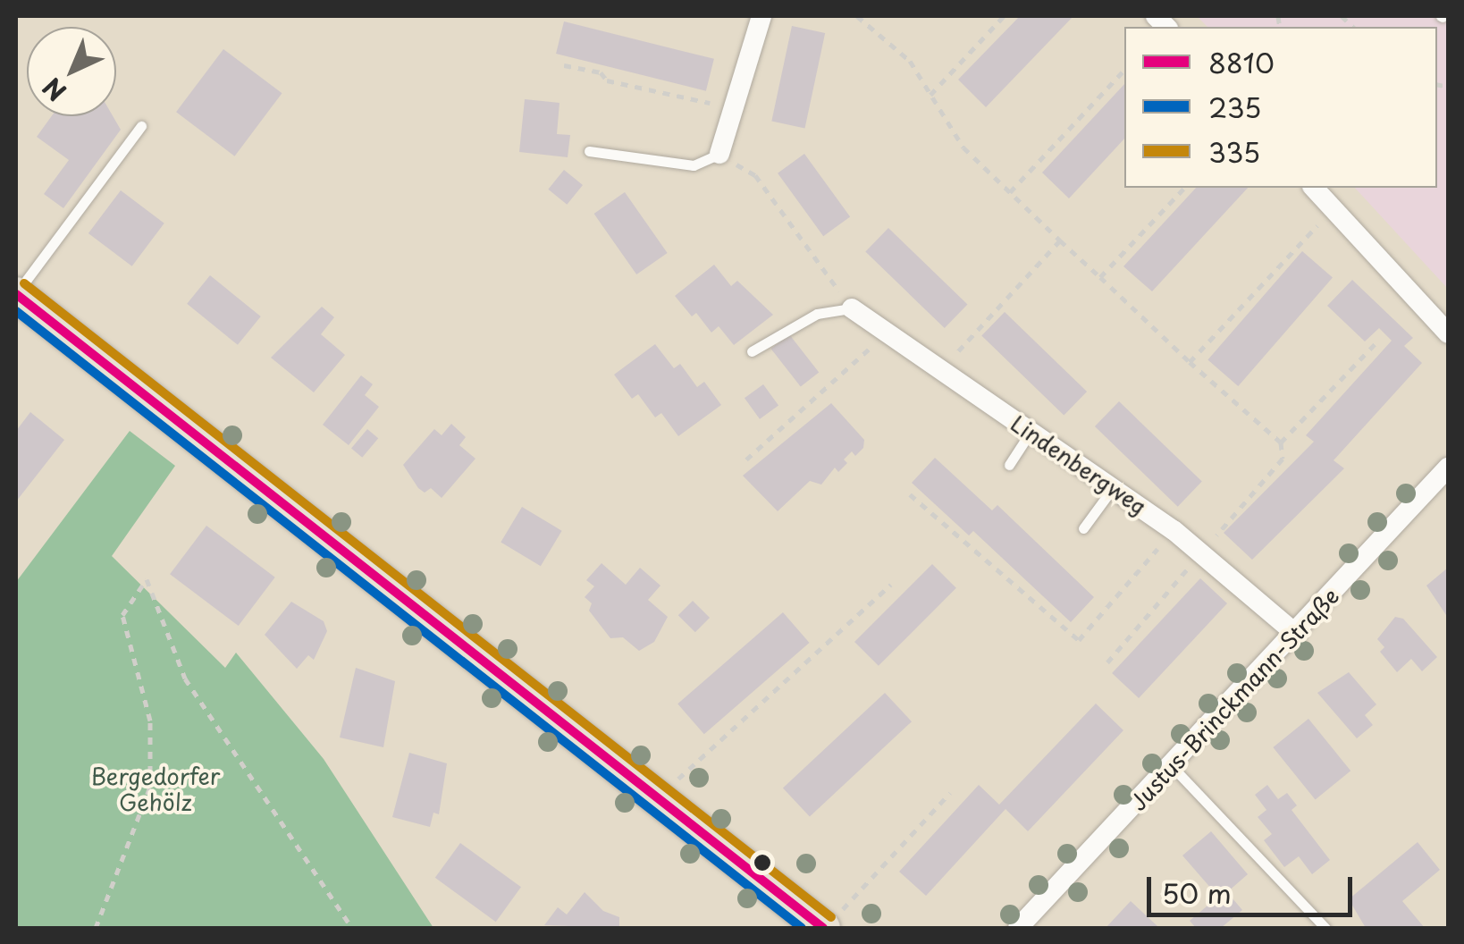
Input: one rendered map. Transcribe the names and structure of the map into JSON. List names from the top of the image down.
{
  "streets": {
    "street": ["Lindenbergweg", "Justus-Brinckmann-Straße"]
  },
  "crossings": [
    ["Lindenbergweg", "Justus-Brinckmann-Straße"]
  ],
  "parks": ["Bergedorfer Gehölz"],
  "lines": ["transit line 335", "transit line 8810", "transit line 235"],
  "legend": ["8810", "235", "335"],
  "scale_bar": "50 m",
  "north": "bottom left"
}
